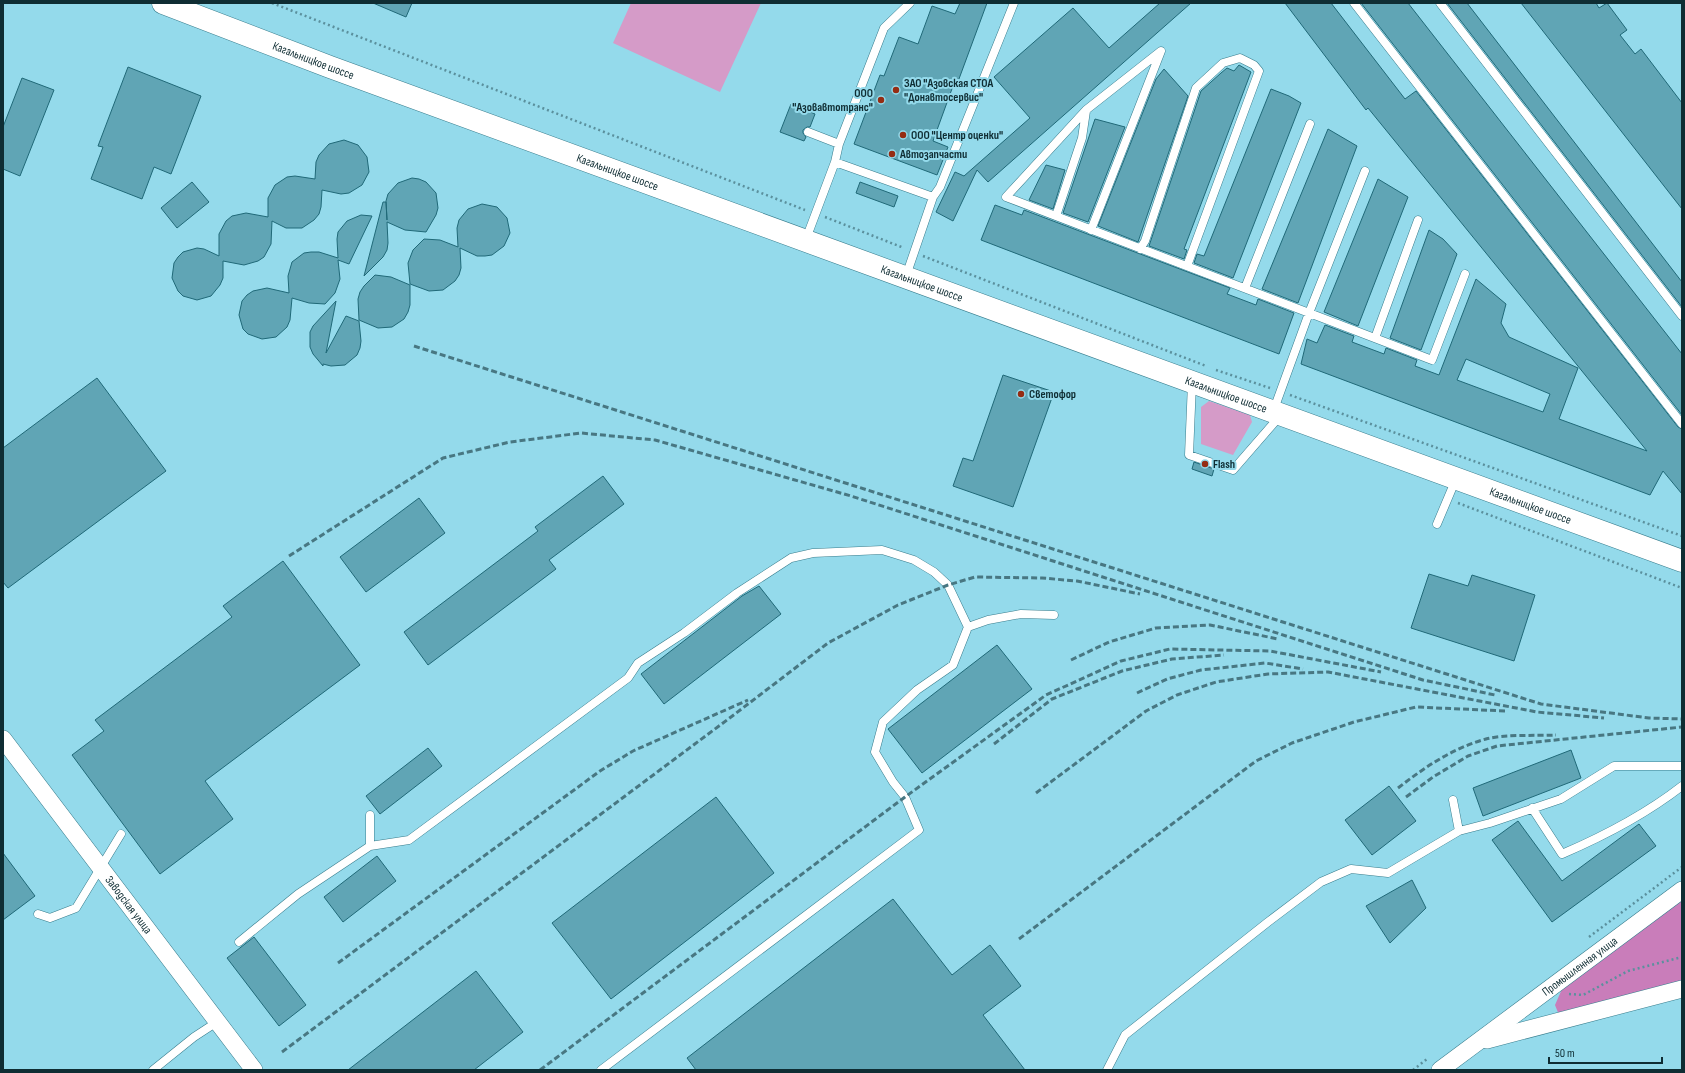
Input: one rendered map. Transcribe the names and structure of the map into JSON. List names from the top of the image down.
{
  "streets": {
    "main road": ["Кагальницкое шоссе"],
    "street": ["Заводская улица", "Промышленная улица"]
  },
  "places": [
    "ЗАО \"Азовская СТОА \"Донавтосервис\"",
    "ООО \"Азовавтотранс\"",
    "ООО \"Центр оценки\"",
    "Автозапчасти",
    "Светофор",
    "Flash"
  ],
  "scale_bar": "50 m"
}
